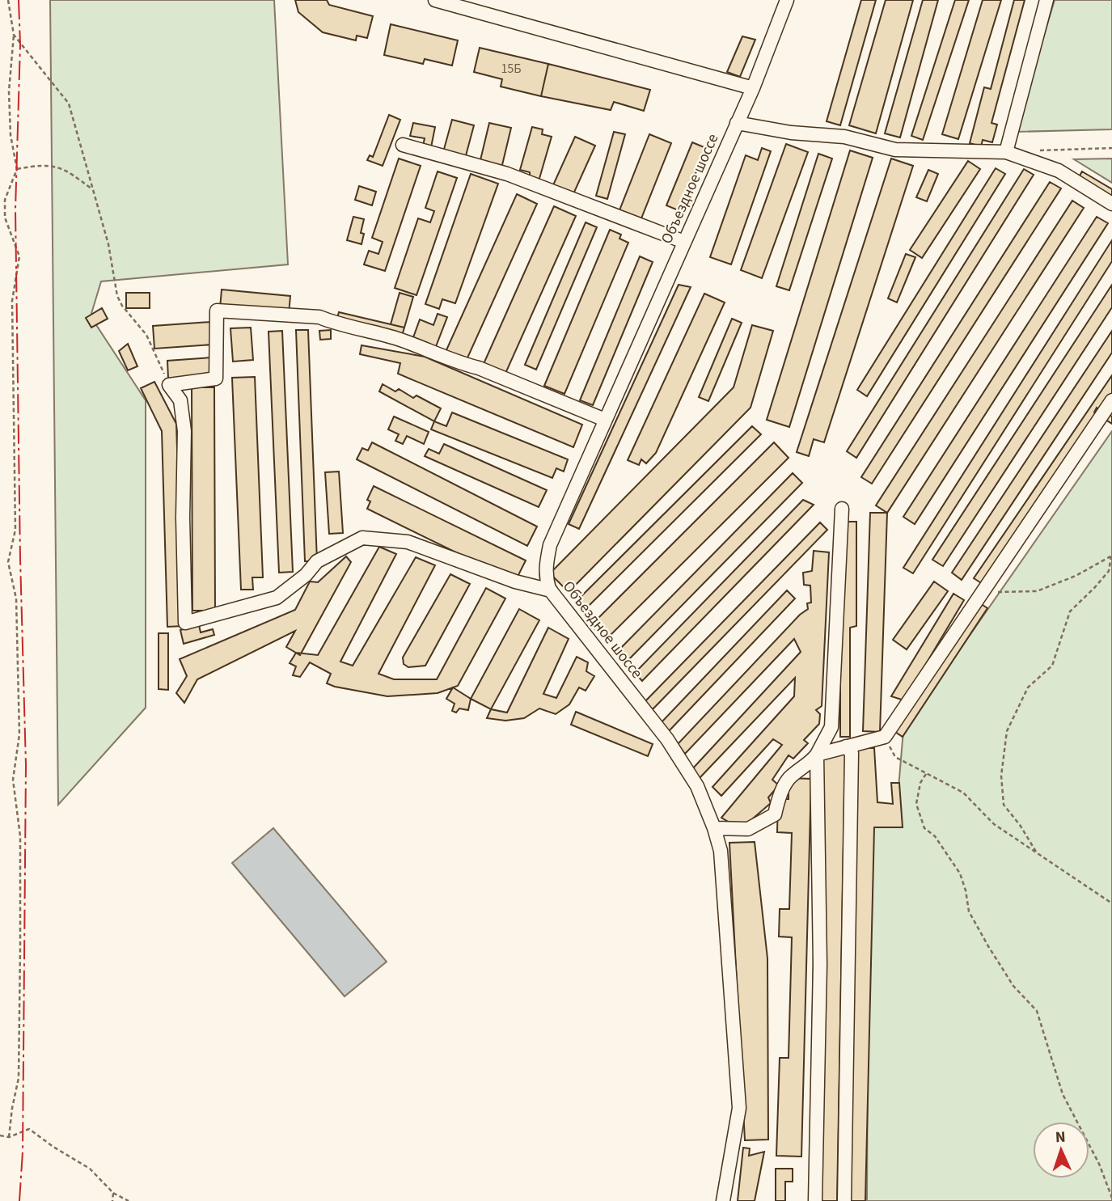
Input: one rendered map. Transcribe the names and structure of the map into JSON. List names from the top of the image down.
{
  "streets": {
    "street": ["Объездное шоссе"]
  },
  "house_numbers": ["15Б"],
  "north": "top"
}
